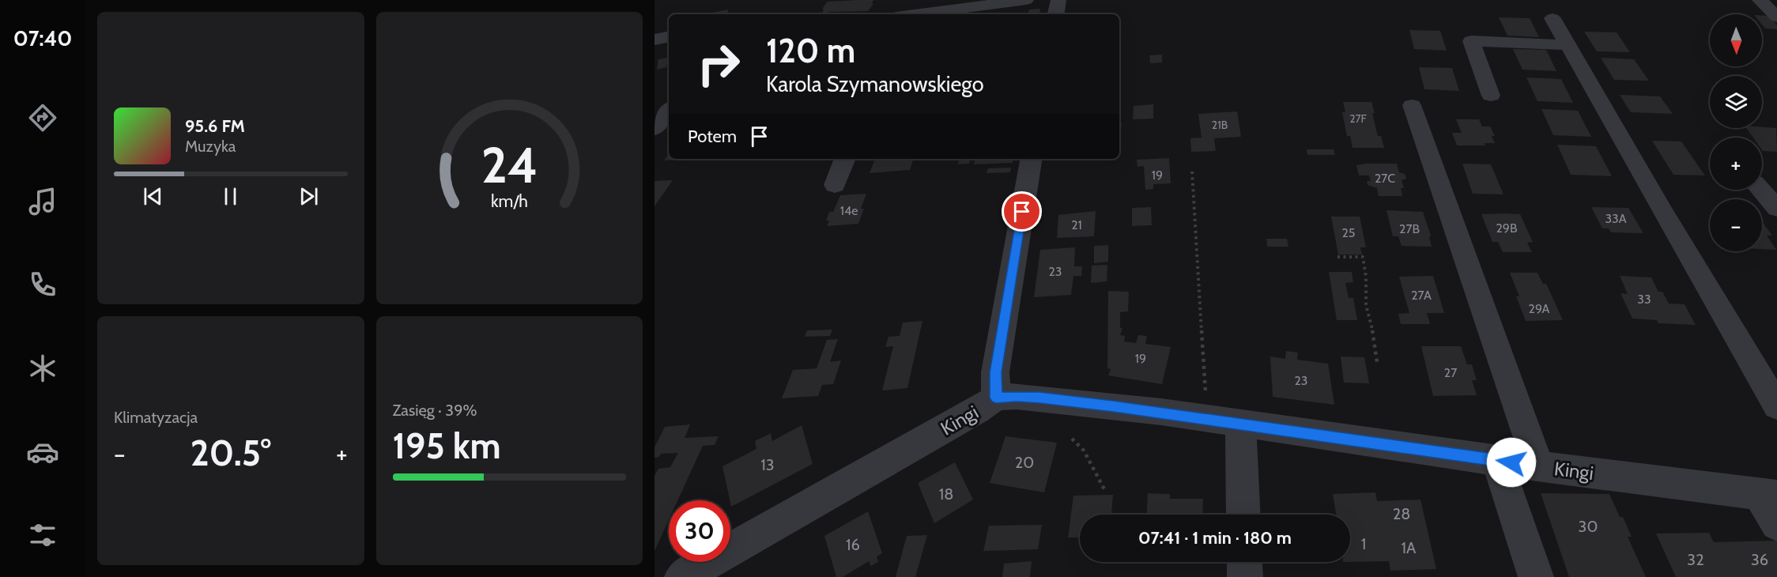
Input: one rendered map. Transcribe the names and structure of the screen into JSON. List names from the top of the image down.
{
  "streets": {
    "street": ["Kingi"]
  },
  "house_numbers": [
    "27F",
    "21B",
    "19",
    "27C",
    "14e",
    "33A",
    "21",
    "29B",
    "27B",
    "25",
    "23",
    "27A",
    "33",
    "29A",
    "19",
    "27",
    "23",
    "20",
    "13",
    "18",
    "28",
    "30",
    "1",
    "16",
    "1A",
    "32",
    "36"
  ],
  "north": "bottom",
  "page": {
    "tabs": "07:40",
    "map_buttons": ["+", "−"],
    "turn": ["120 m", "Karola Szymanowskiego"],
    "song": ["95.6 FM", "Muzyka"],
    "then": "Potem",
    "tile": [
      "Klimatyzacja",
      ["Zasięg · 39%", "195 km"]
    ],
    "heat": ["−", "20.5°", "+"],
    "limit": "30",
    "trip": "07:41 · 1 min · 180 m",
    "gauge": ["24", "km/h"]
  }
}
